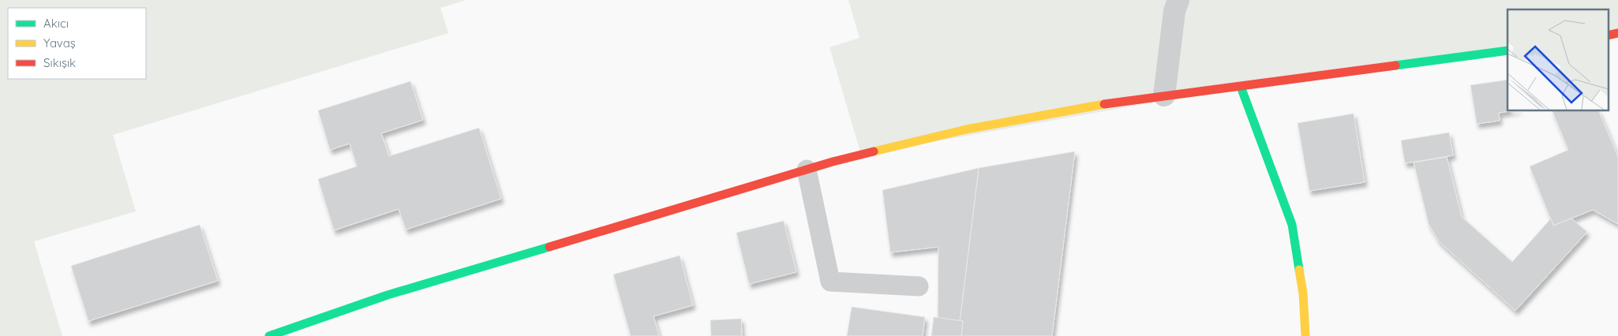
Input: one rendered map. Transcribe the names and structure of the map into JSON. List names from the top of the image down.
{
  "legend": ["Akıcı", "Yavaş", "Sıkışık"]
}
